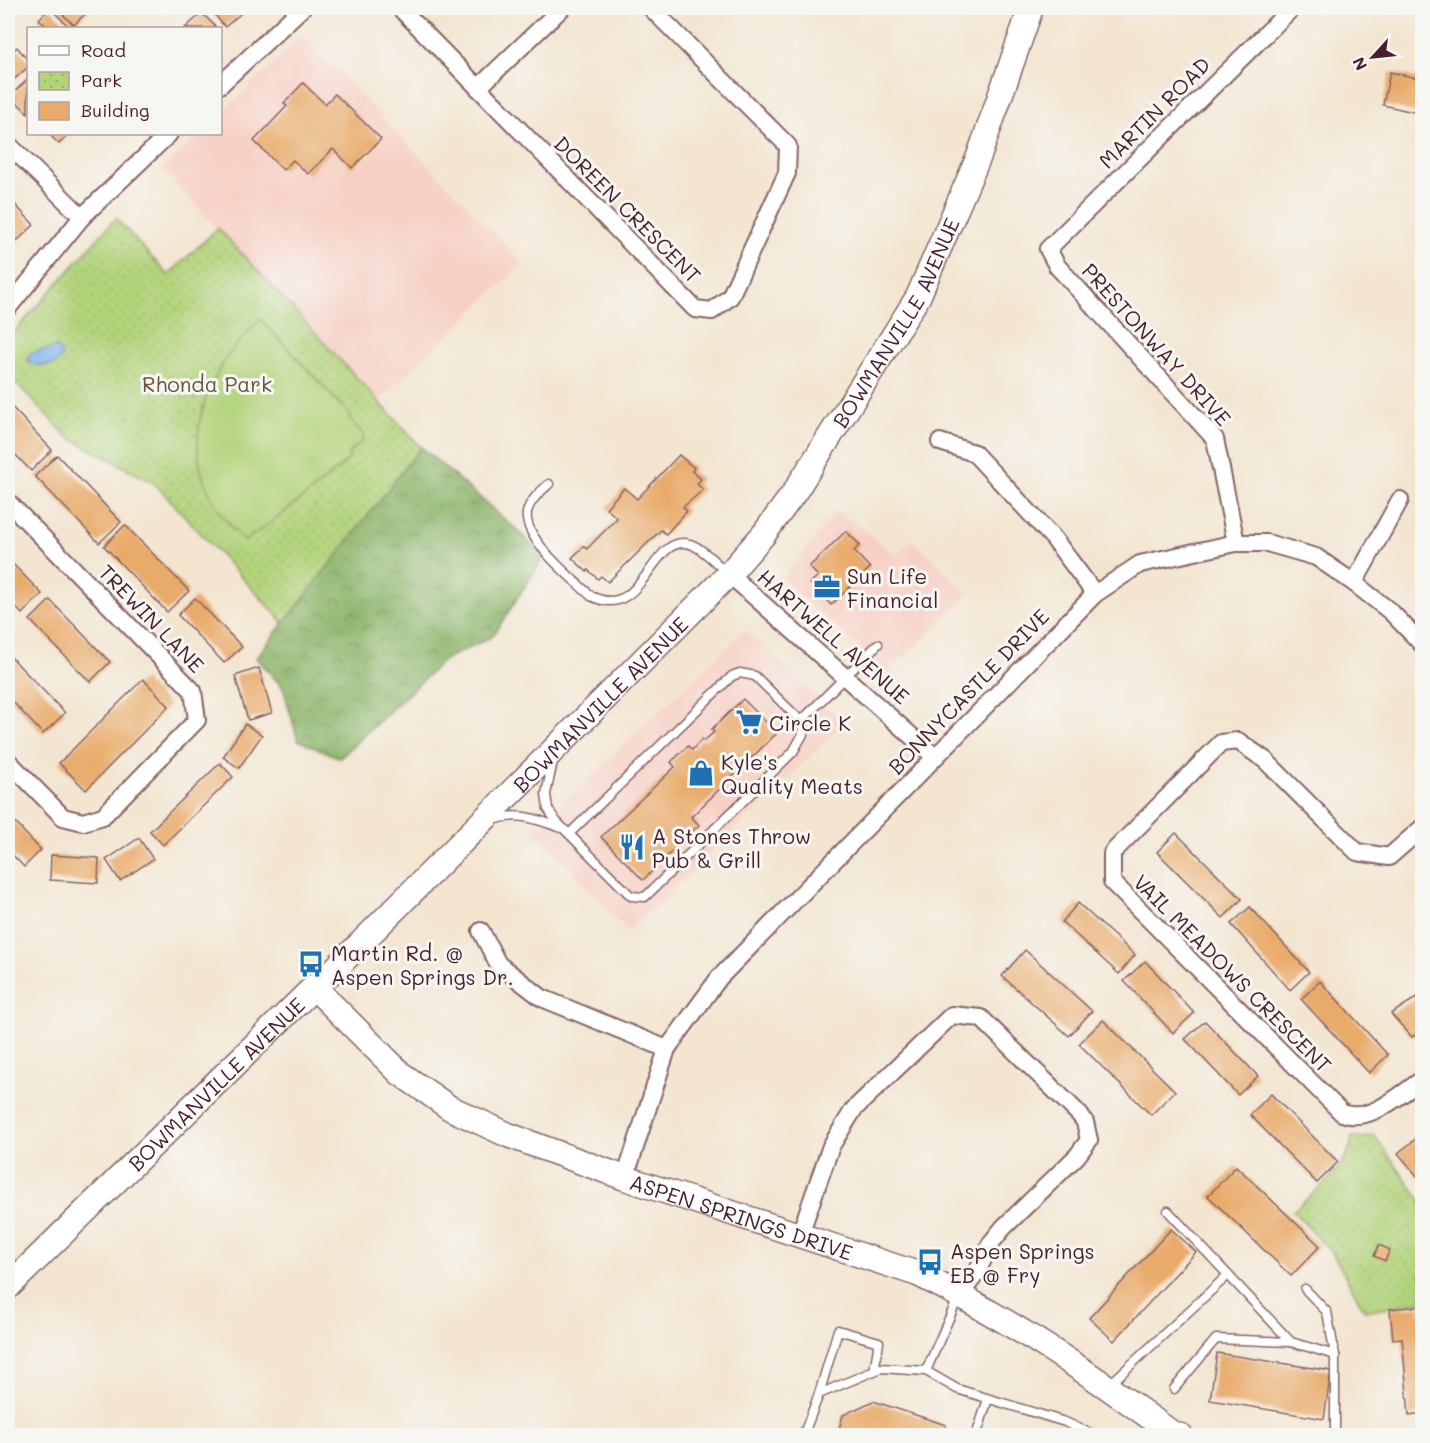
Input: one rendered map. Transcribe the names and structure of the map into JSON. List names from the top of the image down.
{
  "streets": {
    "main road": ["BOWMANVILLE AVENUE", "ASPEN SPRINGS DRIVE"],
    "street": [
      "MARTIN ROAD",
      "DOREEN CRESCENT",
      "PRESTONWAY DRIVE",
      "TREWIN LANE",
      "HARTWELL AVENUE",
      "BONNYCASTLE DRIVE",
      "VAIL MEADOWS CRESCENT"
    ]
  },
  "crossings": [
    ["MARTIN ROAD", "PRESTONWAY DRIVE"],
    ["BOWMANVILLE AVENUE", "HARTWELL AVENUE"],
    ["BOWMANVILLE AVENUE", "ASPEN SPRINGS DRIVE"],
    ["PRESTONWAY DRIVE", "BONNYCASTLE DRIVE"],
    ["HARTWELL AVENUE", "BONNYCASTLE DRIVE"],
    ["BONNYCASTLE DRIVE", "ASPEN SPRINGS DRIVE"]
  ],
  "parks": ["Rhonda Park"],
  "places": {
    "office": ["Sun Life Financial"],
    "supermarket": ["Circle K"],
    "shop": ["Kyle's Quality Meats"],
    "restaurant": ["A Stones Throw Pub & Grill"],
    "bus stop": ["Martin Rd. @ Aspen Springs Dr.", "Aspen Springs EB @ Fry"]
  },
  "legend": ["Road", "Park", "Building"],
  "north": "bottom left"
}
